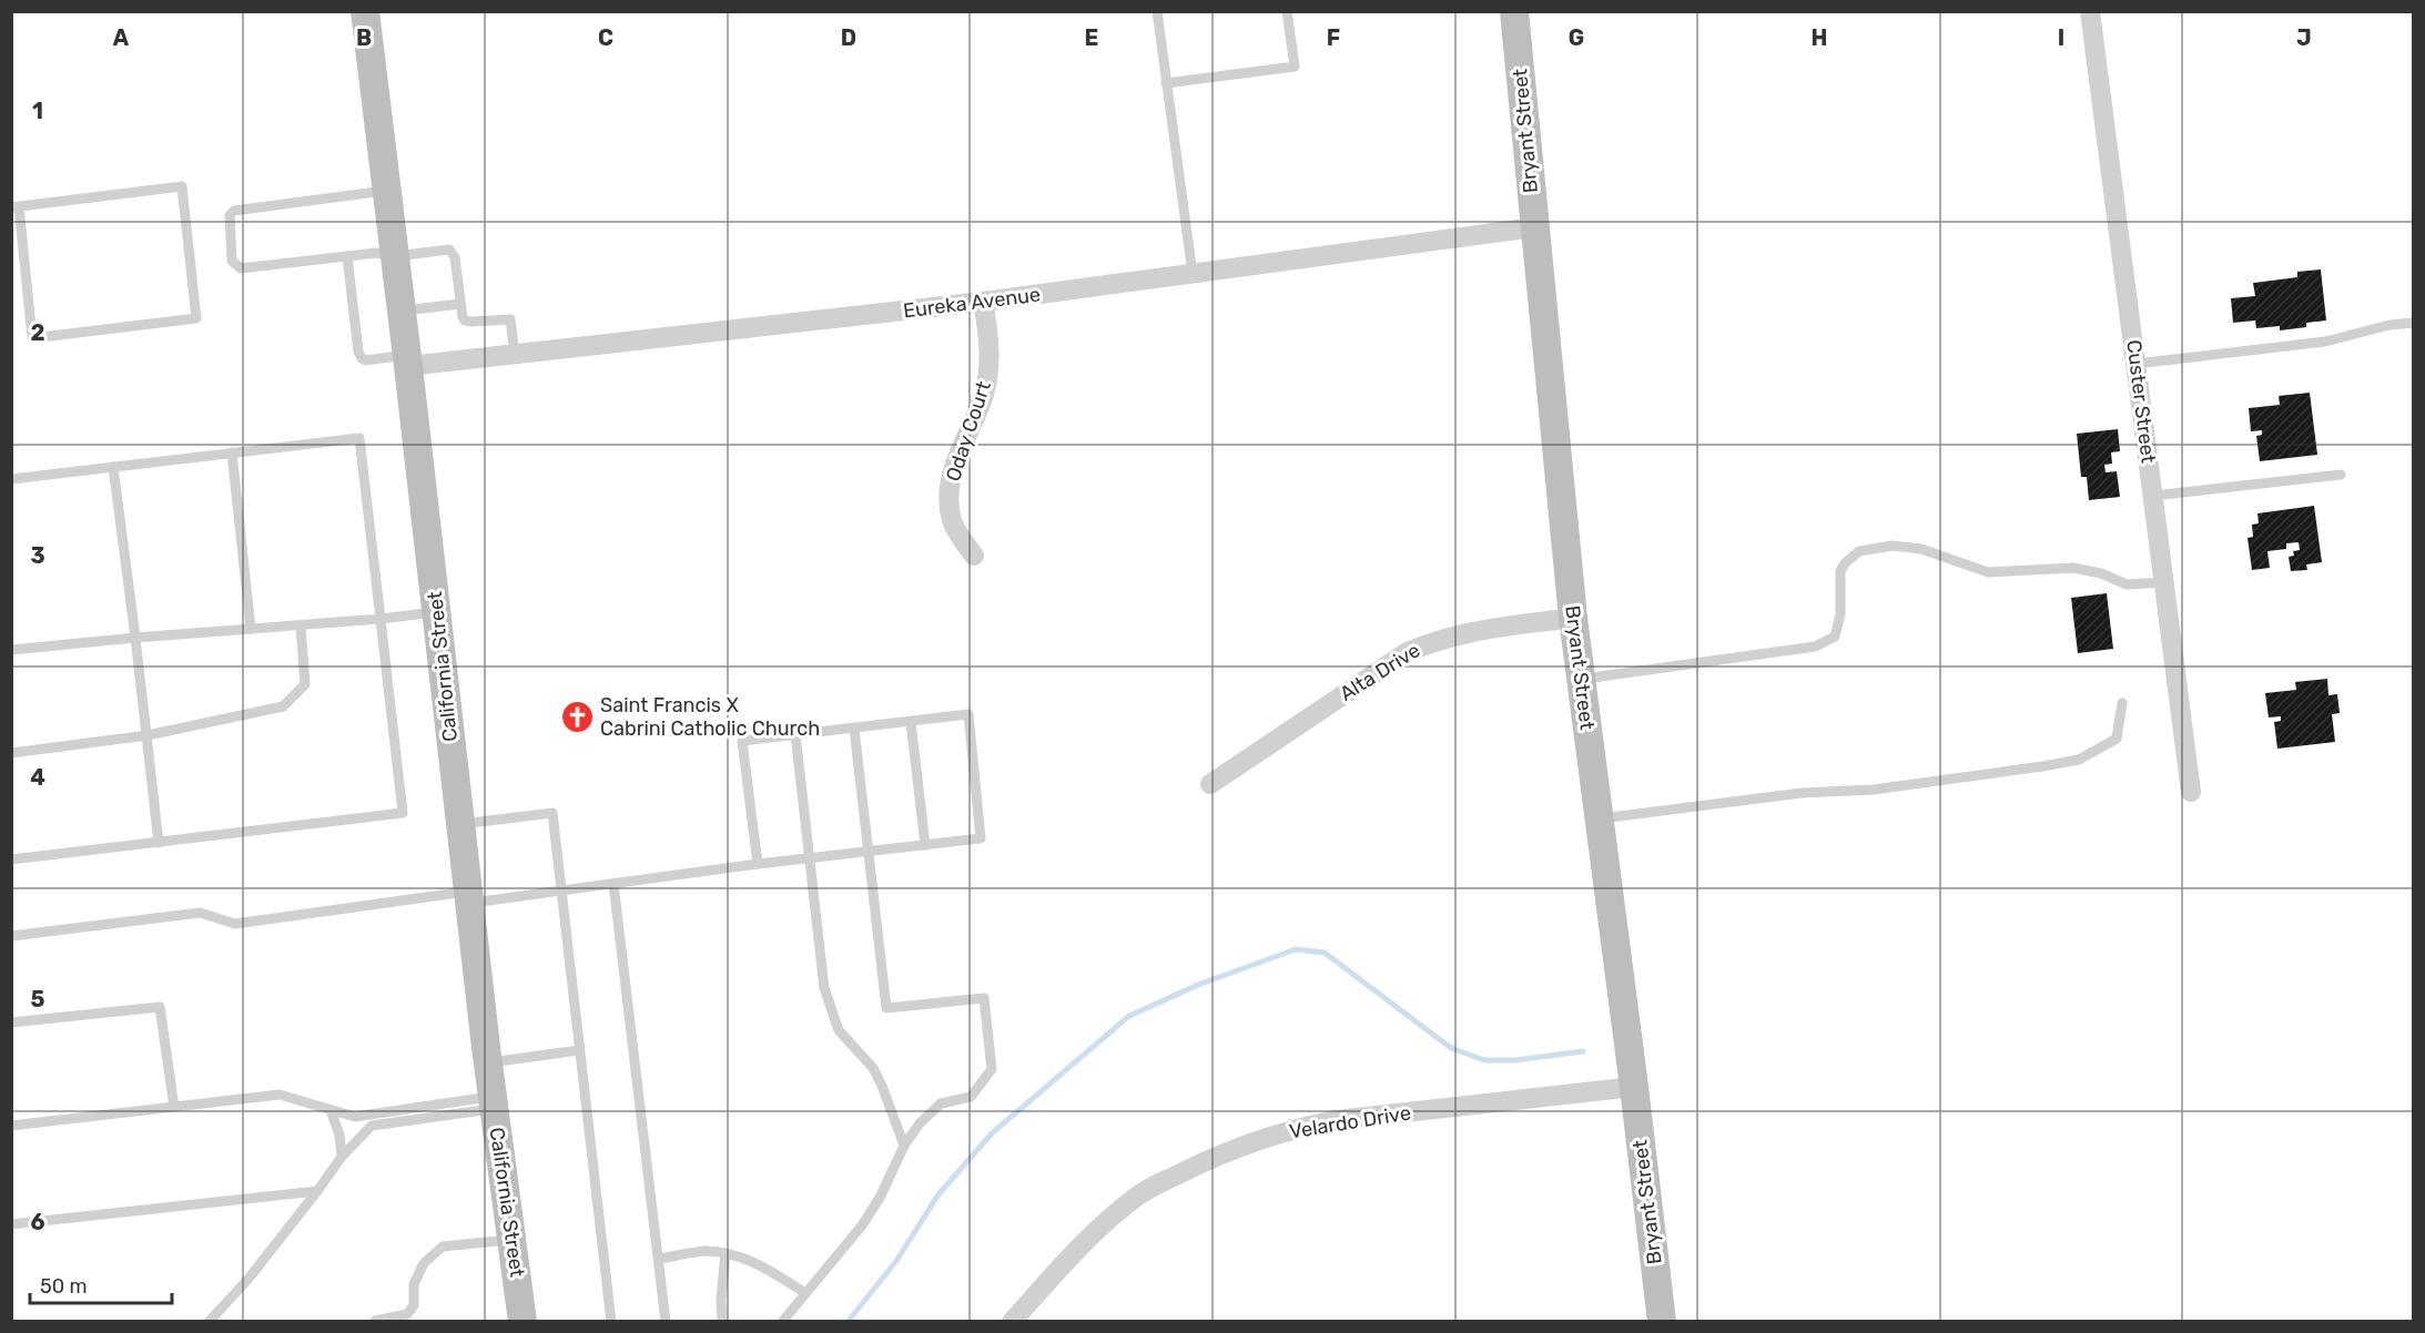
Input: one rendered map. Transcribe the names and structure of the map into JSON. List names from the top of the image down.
{
  "streets": {
    "street": [
      "Bryant Street",
      "Eureka Avenue",
      "Custer Street",
      "Oday Court",
      "California Street",
      "Alta Drive",
      "Velardo Drive"
    ]
  },
  "crossings": [
    ["Bryant Street", "Eureka Avenue"],
    ["Bryant Street", "Alta Drive"],
    ["Bryant Street", "Velardo Drive"],
    ["Eureka Avenue", "Oday Court"],
    ["Eureka Avenue", "California Street"]
  ],
  "places": {
    "church": ["Saint Francis X Cabrini Catholic Church"]
  },
  "scale_bar": "50 m",
  "grid": {
    "columns": [
      "A",
      "B",
      "C",
      "D",
      "E",
      "F",
      "G",
      "H",
      "I",
      "J"
    ],
    "rows": [
      "1",
      "2",
      "3",
      "4",
      "5",
      "6"
    ]
  }
}
